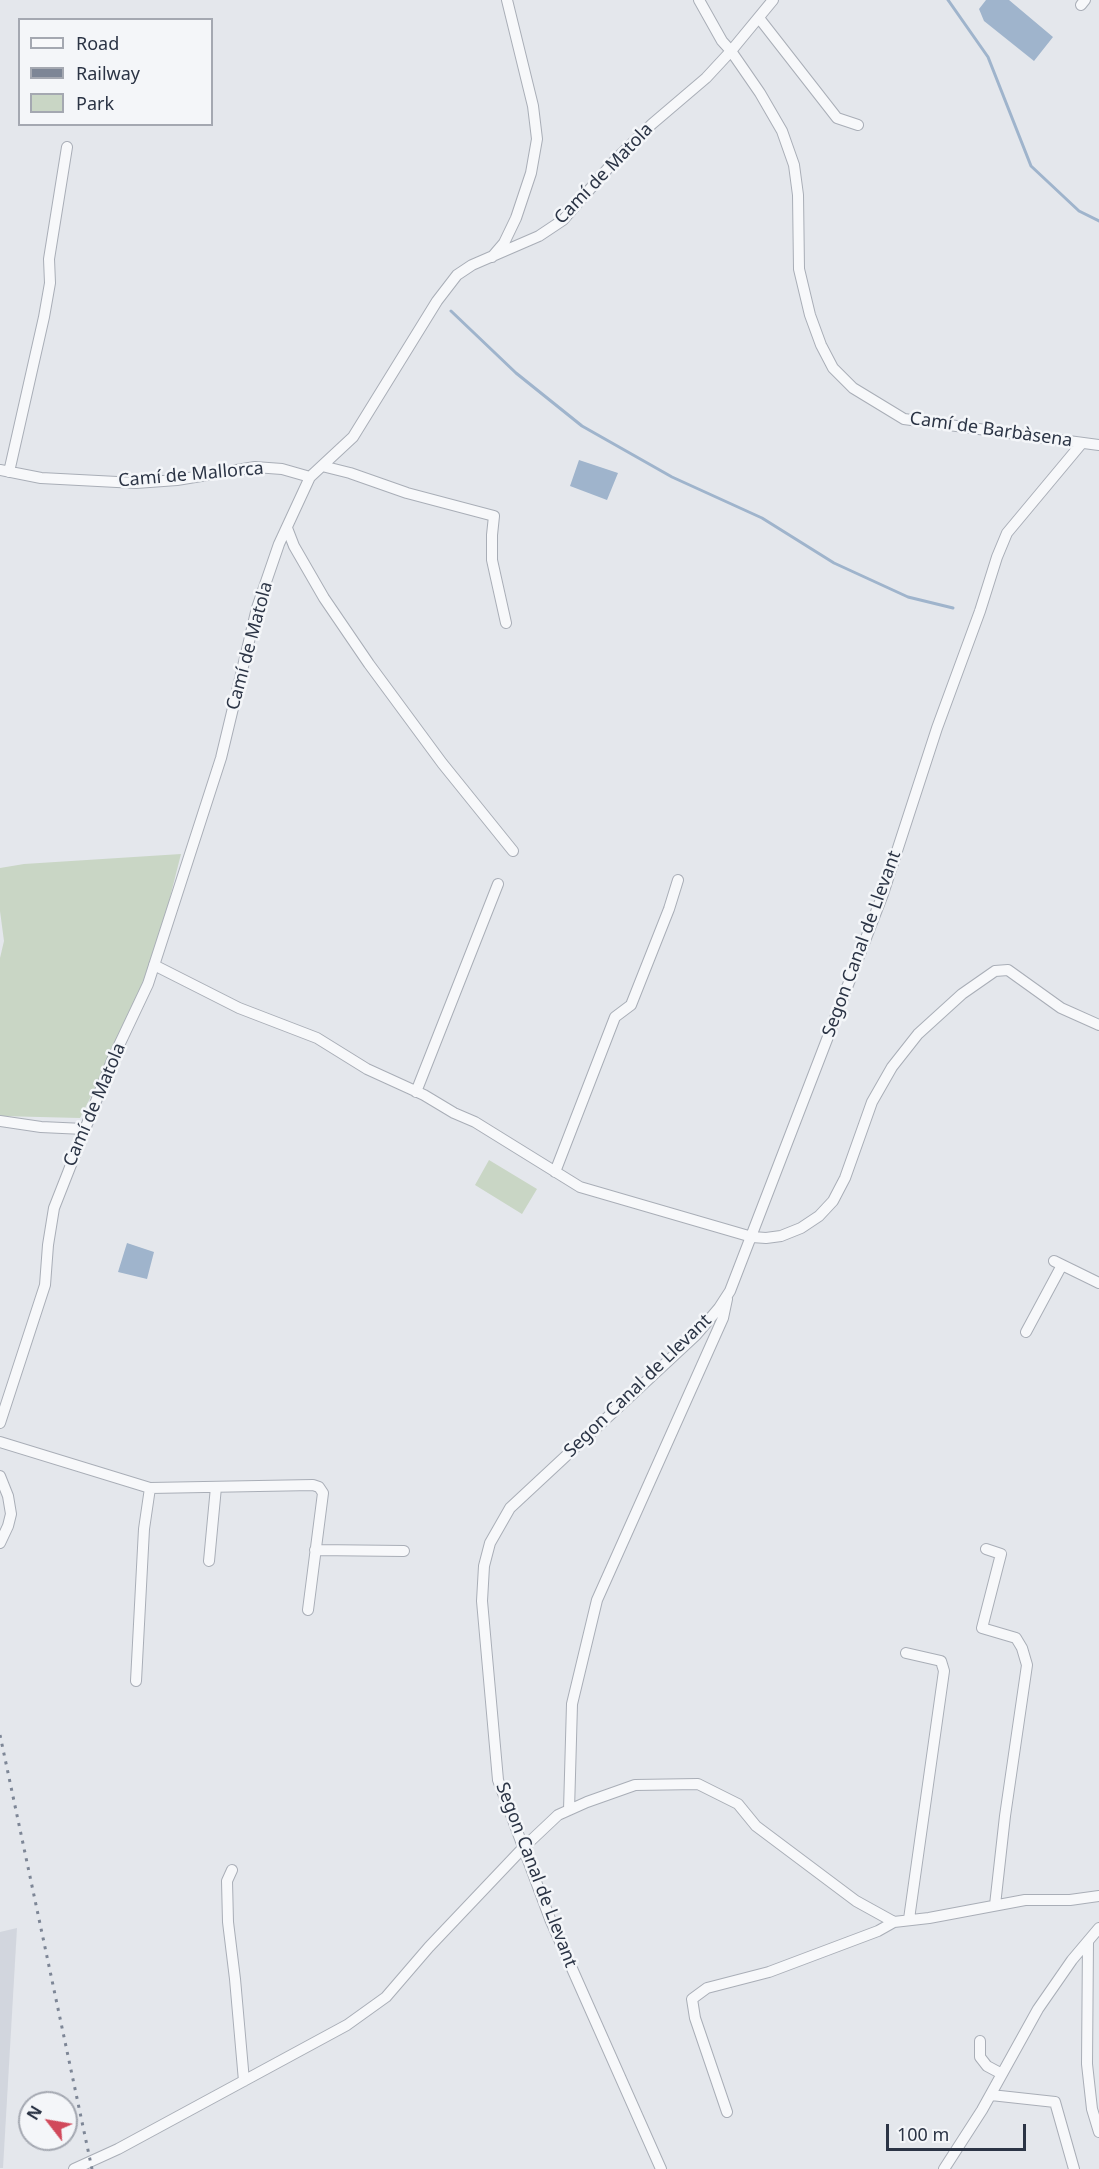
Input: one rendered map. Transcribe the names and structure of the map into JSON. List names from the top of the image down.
{
  "streets": {
    "street": [
      "Camí de Matola",
      "Camí de Barbàsena",
      "Camí de Mallorca",
      "Segon Canal de Llevant"
    ]
  },
  "crossings": [
    ["Camí de Matola", "Camí de Barbàsena"],
    ["Camí de Matola", "Camí de Mallorca"],
    ["Camí de Barbàsena", "Segon Canal de Llevant"]
  ],
  "legend": ["Road", "Railway", "Park"],
  "scale_bar": "100 m",
  "north": "top left"
}
